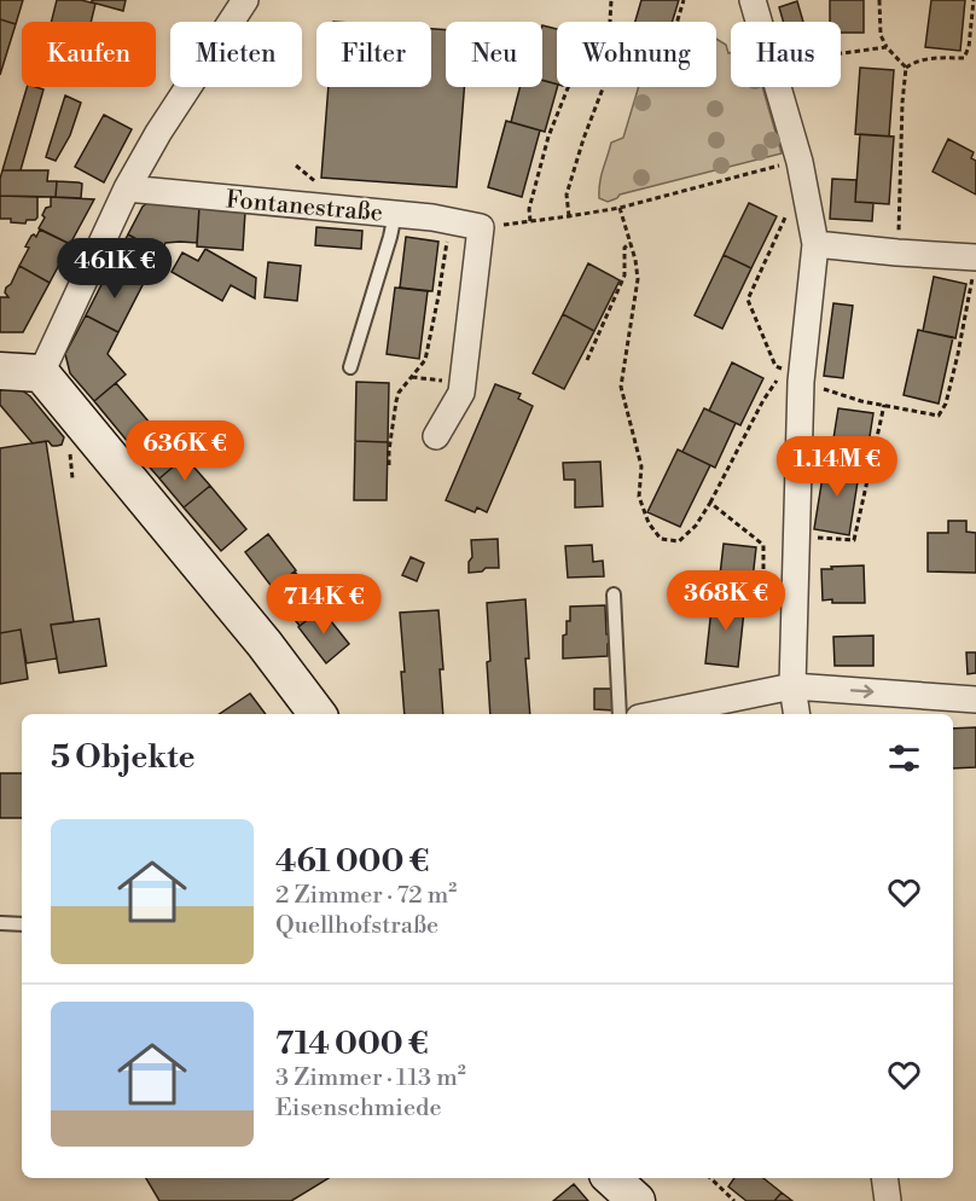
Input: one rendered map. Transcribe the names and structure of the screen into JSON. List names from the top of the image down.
{
  "streets": {
    "street": ["Fontanestraße"]
  },
  "page": {
    "chip": [
      "Kaufen",
      "Mieten",
      "Filter",
      "Neu",
      "Wohnung",
      "Haus"
    ],
    "price": [
      "461K €",
      "636K €",
      "1.14M €",
      "368K €",
      "714K €"
    ],
    "heading": "5 Objekte",
    "list": [
      {
        "name": "461 000 €",
        "note": "2 Zimmer · 72 m² · Quellhofstraße"
      },
      {
        "name": "714 000 €",
        "note": "3 Zimmer · 113 m² · Eisenschmiede"
      }
    ]
  }
}
